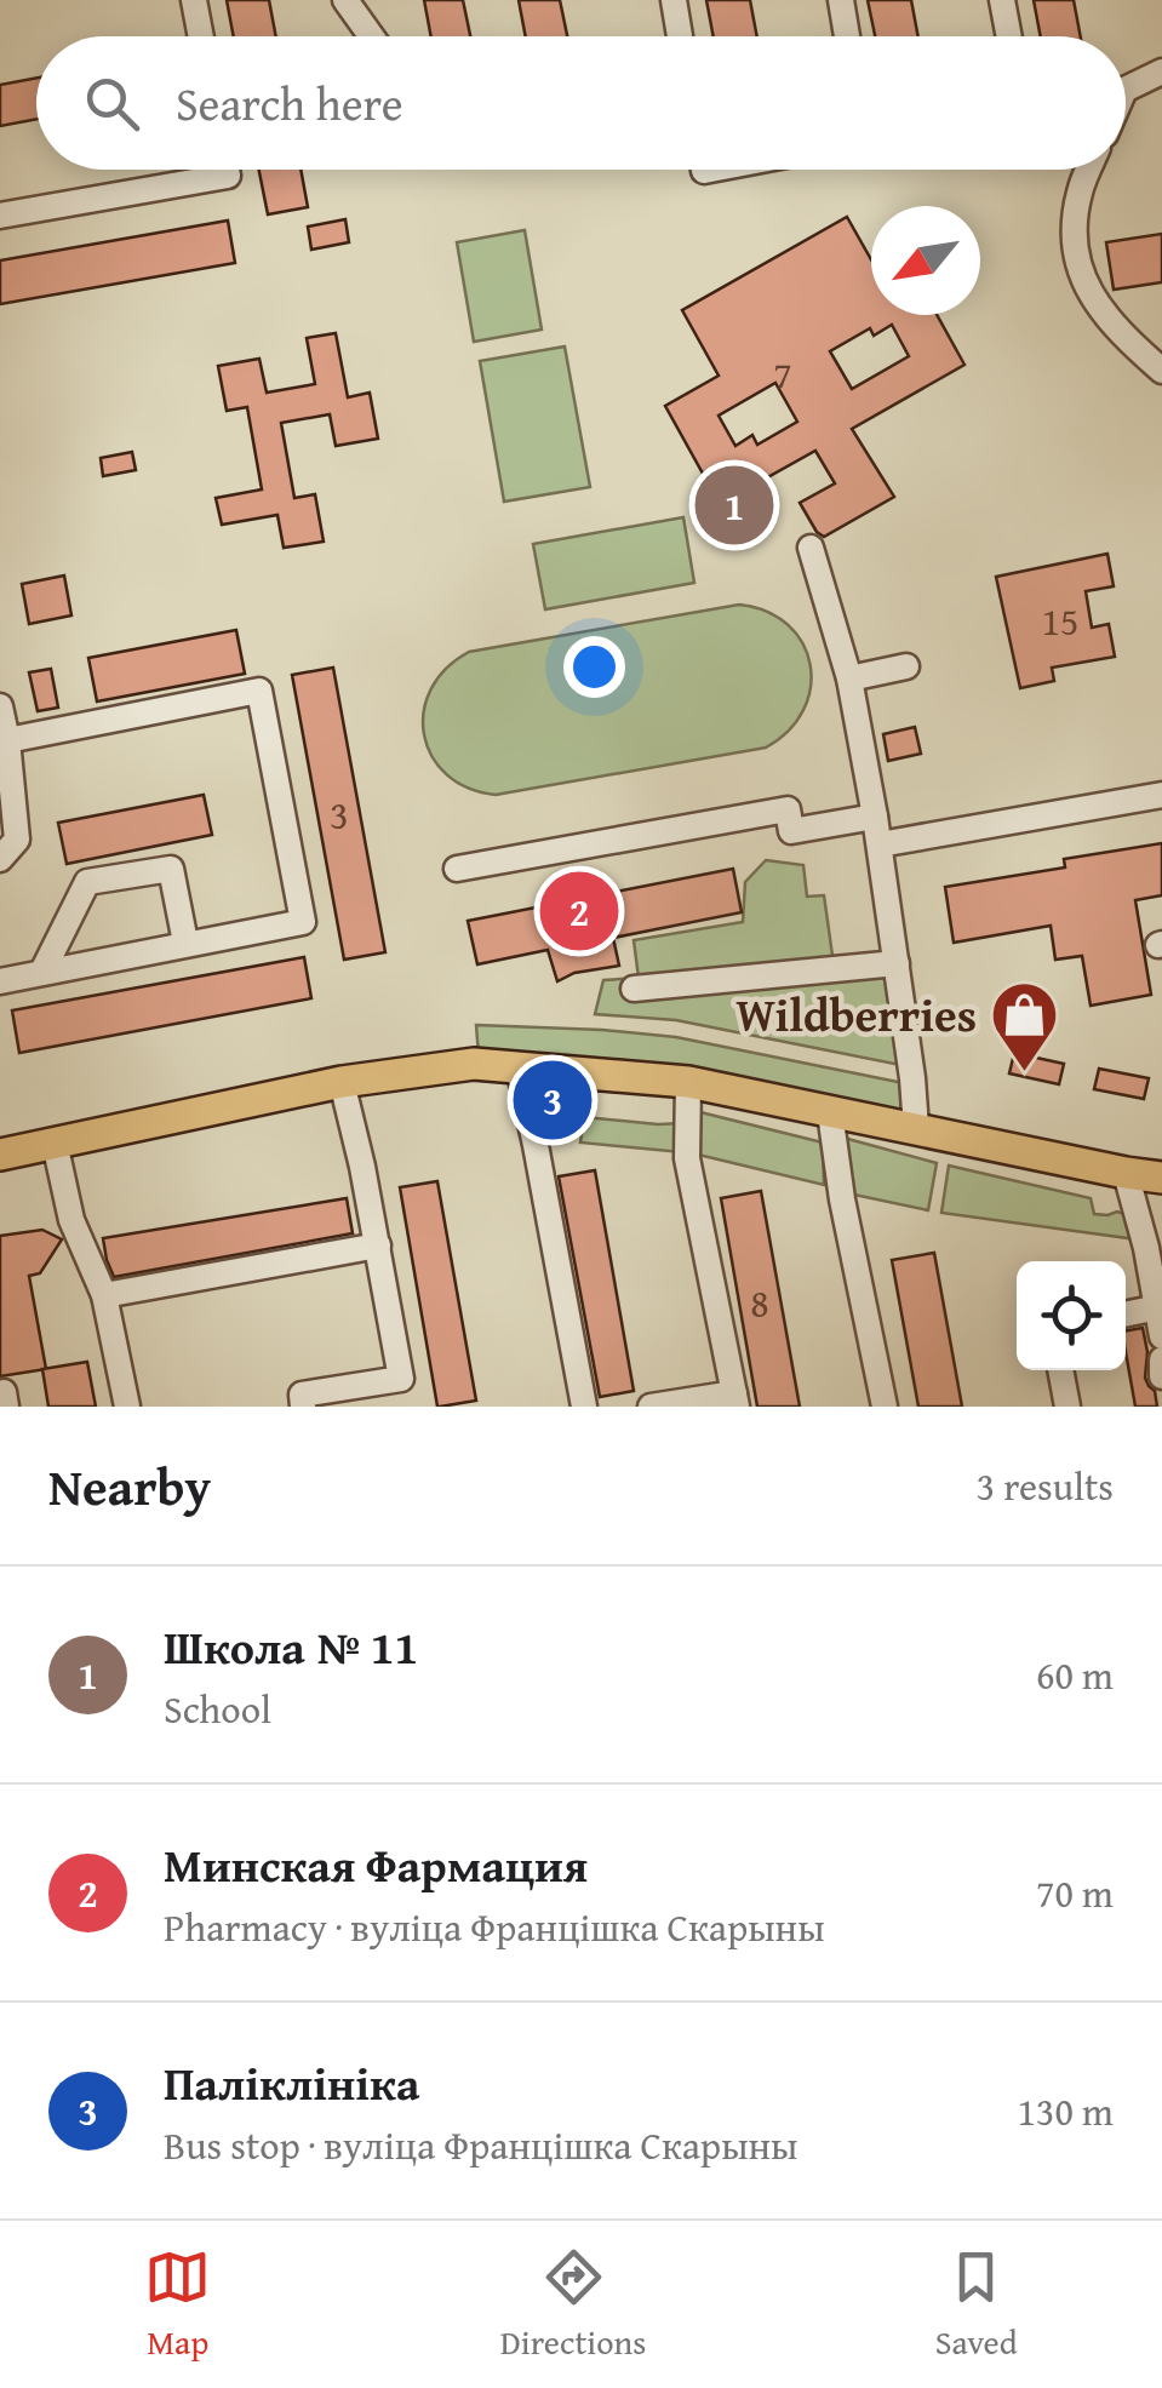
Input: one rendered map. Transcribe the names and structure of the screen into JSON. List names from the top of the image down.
{
  "places": {
    "shop": ["Wildberries"]
  },
  "house_numbers": [
    "7",
    "15",
    "3",
    "8"
  ],
  "north": "bottom left",
  "page": {
    "search": "Search here",
    "pins": ["1", "2", "3"],
    "heading": ["Nearby", "3 results"],
    "list": [
      {
        "mark": "1",
        "name": "Школа № 11",
        "note": "School",
        "value": "60 m"
      },
      {
        "mark": "2",
        "name": "Минская Фармация",
        "note": "Pharmacy · вуліца Францішка Скарыны",
        "value": "70 m"
      },
      {
        "mark": "3",
        "name": "Паліклініка",
        "note": "Bus stop · вуліца Францішка Скарыны",
        "value": "130 m"
      }
    ],
    "nav": ["Map", "Directions", "Saved"]
  }
}
